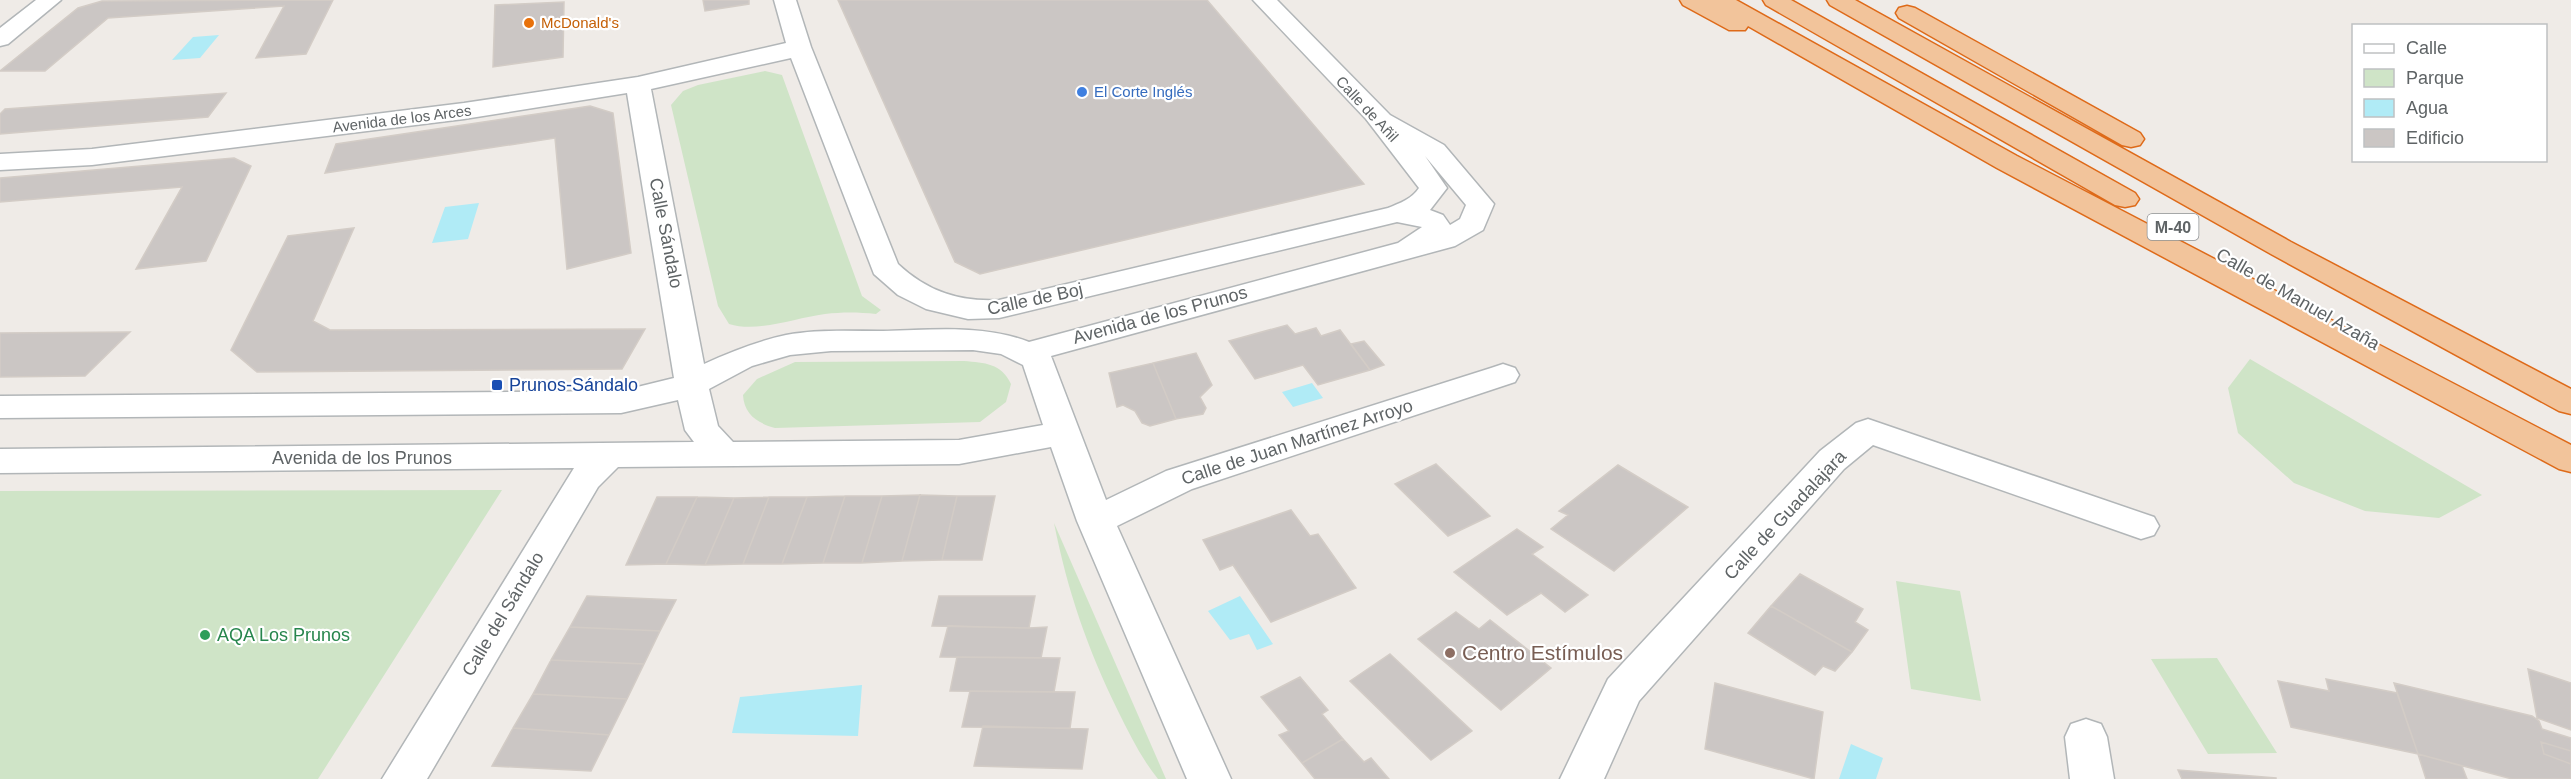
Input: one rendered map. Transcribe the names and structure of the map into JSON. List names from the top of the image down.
{
  "streets": {
    "highway": ["M-40", "Calle de Manuel Azaña"],
    "street": [
      "Calle de Añil",
      "Avenida de los Arces",
      "Calle Sándalo",
      "Calle de Boj",
      "Avenida de los Prunos",
      "Calle de Juan Martínez Arroyo",
      "Calle de Guadalajara",
      "Calle del Sándalo"
    ]
  },
  "crossings": [
    ["Calle de Añil", "Calle de Boj"],
    ["Calle de Añil", "Avenida de los Prunos"],
    ["Avenida de los Arces", "Calle Sándalo"],
    ["Avenida de los Arces", "Calle de Boj"],
    ["Calle de Boj", "Avenida de los Prunos"],
    ["Avenida de los Prunos", "Calle del Sándalo"]
  ],
  "places": {
    "other": [
      "McDonald's",
      "El Corte Inglés",
      "AQA Los Prunos",
      "Centro Estímulos"
    ],
    "transit": ["Prunos-Sándalo"]
  },
  "legend": [
    "Calle",
    "Parque",
    "Agua",
    "Edificio"
  ]
}
